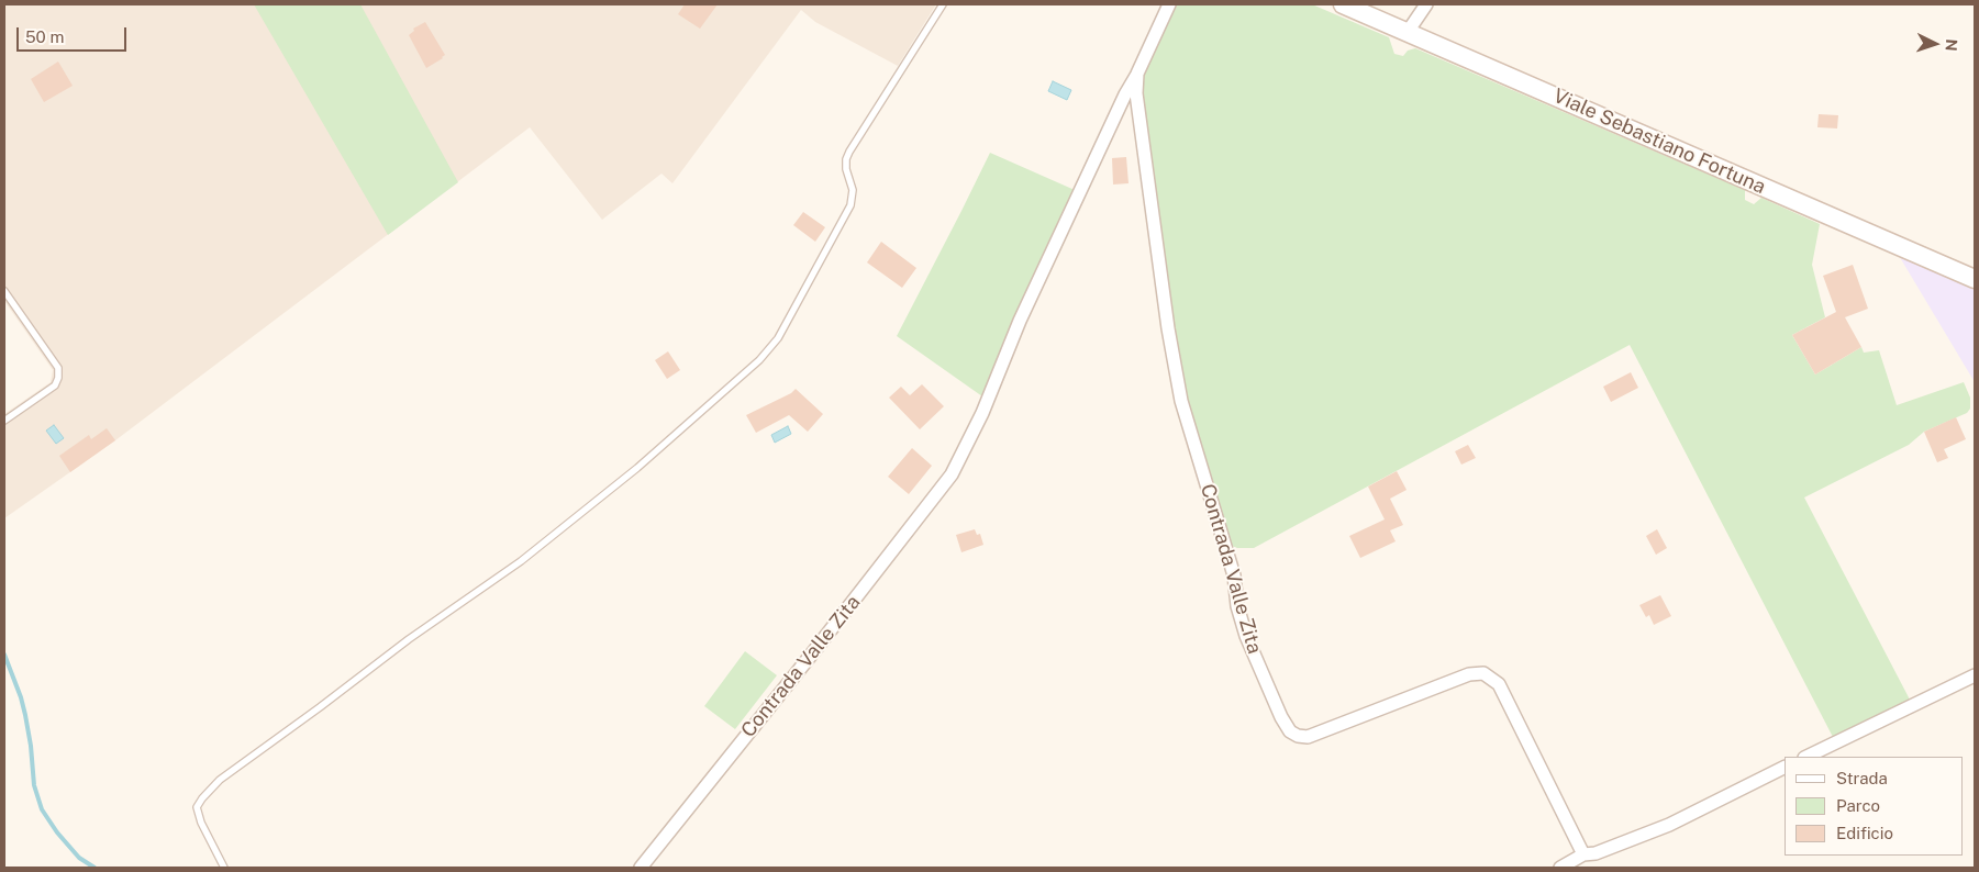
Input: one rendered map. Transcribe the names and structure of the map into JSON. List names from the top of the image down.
{
  "streets": {
    "street": ["Viale Sebastiano Fortuna", "Contrada Valle Zita"]
  },
  "legend": ["Strada", "Parco", "Edificio"],
  "scale_bar": "50 m",
  "north": "right"
}
